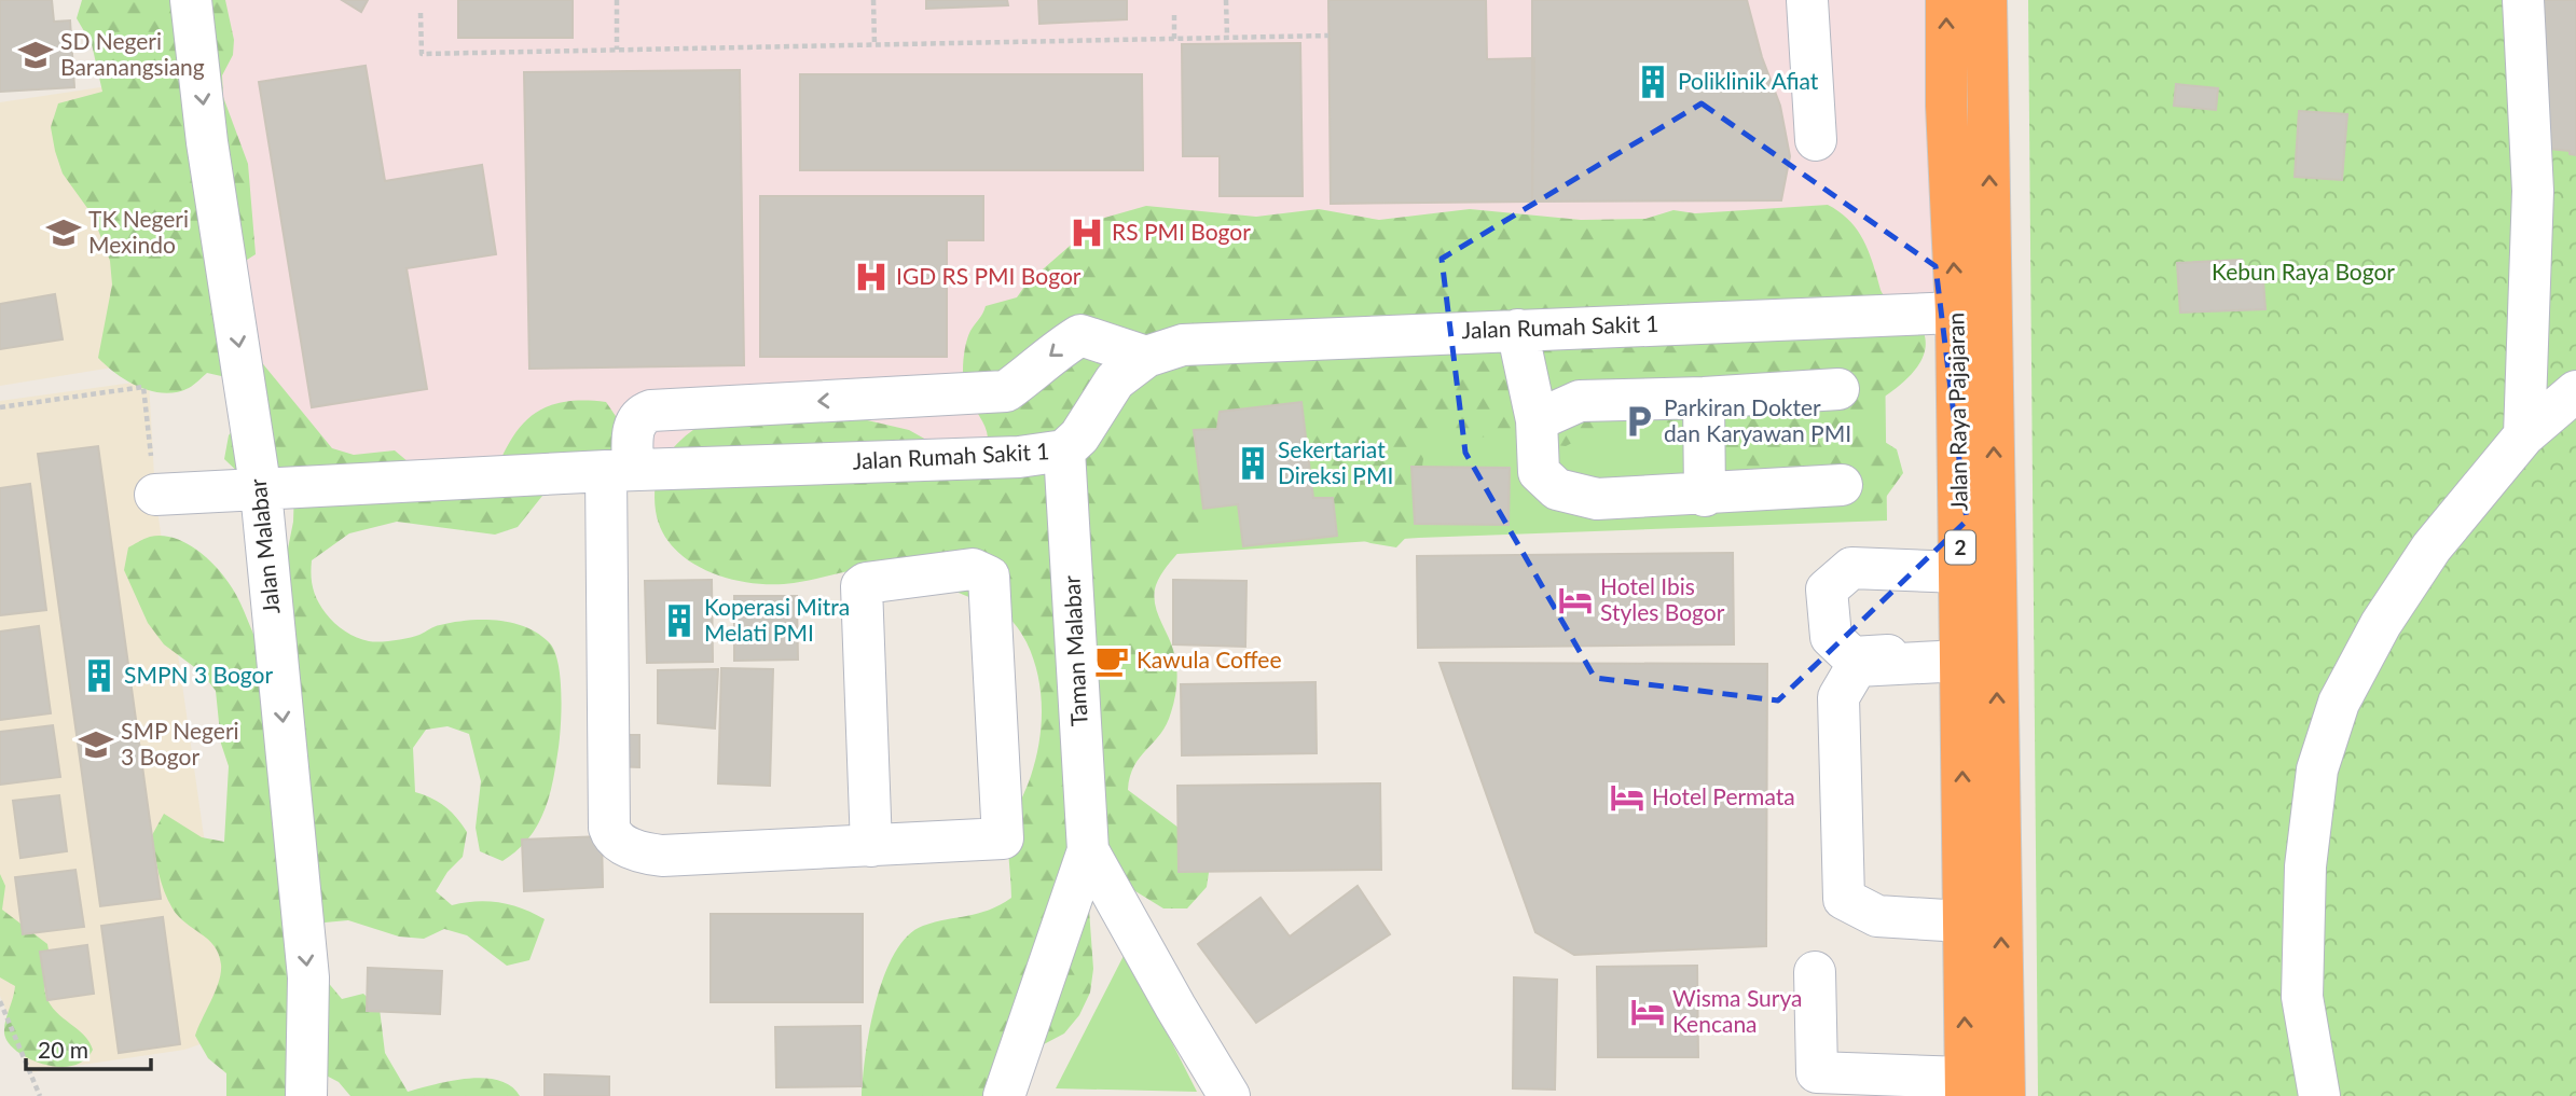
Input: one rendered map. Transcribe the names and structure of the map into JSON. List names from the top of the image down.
{
  "streets": {
    "highway": ["Jalan Raya Pajajaran", "2"],
    "street": ["Jalan Rumah Sakit 1", "Jalan Malabar", "Taman Malabar"]
  },
  "crossings": [
    ["Jalan Rumah Sakit 1", "Jalan Raya Pajajaran"],
    ["Jalan Rumah Sakit 1", "Jalan Malabar"],
    ["Jalan Rumah Sakit 1", "Taman Malabar"]
  ],
  "one_way": ["Jalan Malabar"],
  "parks": ["Kebun Raya Bogor"],
  "places": {
    "school or university": ["SD Negeri Baranangsiang", "TK Negeri Mexindo", "SMP Negeri 3 Bogor"],
    "building": [
      "Poliklinik Afiat",
      "Sekertariat Direksi PMI",
      "Koperasi Mitra Melati PMI",
      "SMPN 3 Bogor"
    ],
    "hospital": ["RS PMI Bogor", "IGD RS PMI Bogor"],
    "parking": ["Parkiran Dokter dan Karyawan PMI"],
    "hotel": ["Hotel Ibis Styles Bogor", "Hotel Permata", "Wisma Surya Kencana"],
    "cafe": ["Kawula Coffee"]
  },
  "scale_bar": "20 m"
}
